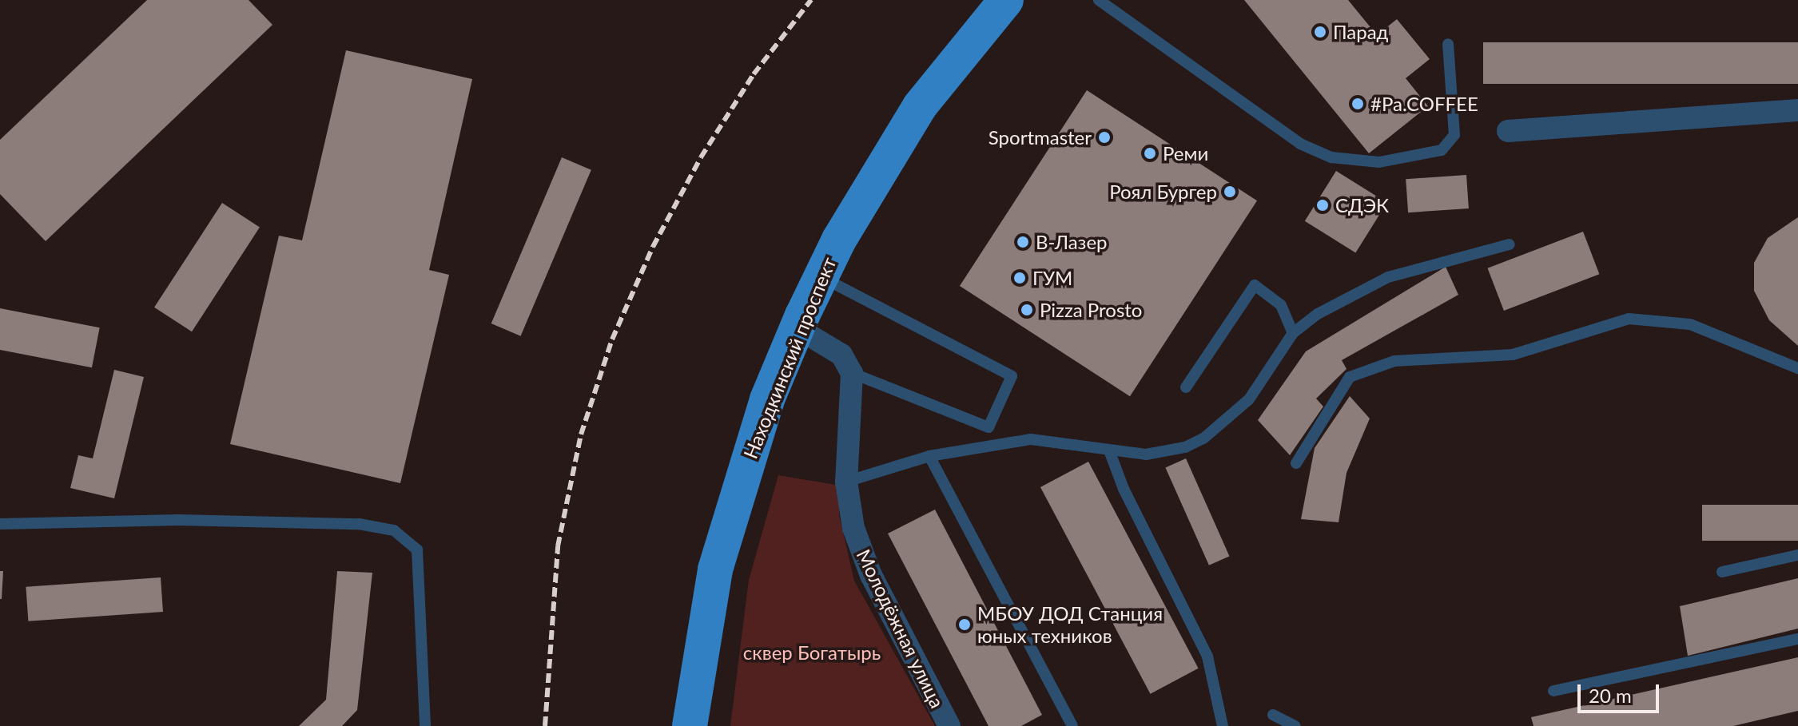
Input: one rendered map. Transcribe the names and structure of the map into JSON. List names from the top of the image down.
{
  "streets": {
    "main road": ["Находкинский проспект"],
    "street": ["Молодёжная улица"]
  },
  "parks": ["сквер Богатырь"],
  "places": [
    "Парад",
    "#Pa.COFFEE",
    "Sportmaster",
    "Реми",
    "Роял Бургер",
    "СДЭК",
    "В-Лазер",
    "ГУМ",
    "Pizza Prosto",
    "МБОУ ДОД Станция юных техников"
  ],
  "scale_bar": "20 m"
}
